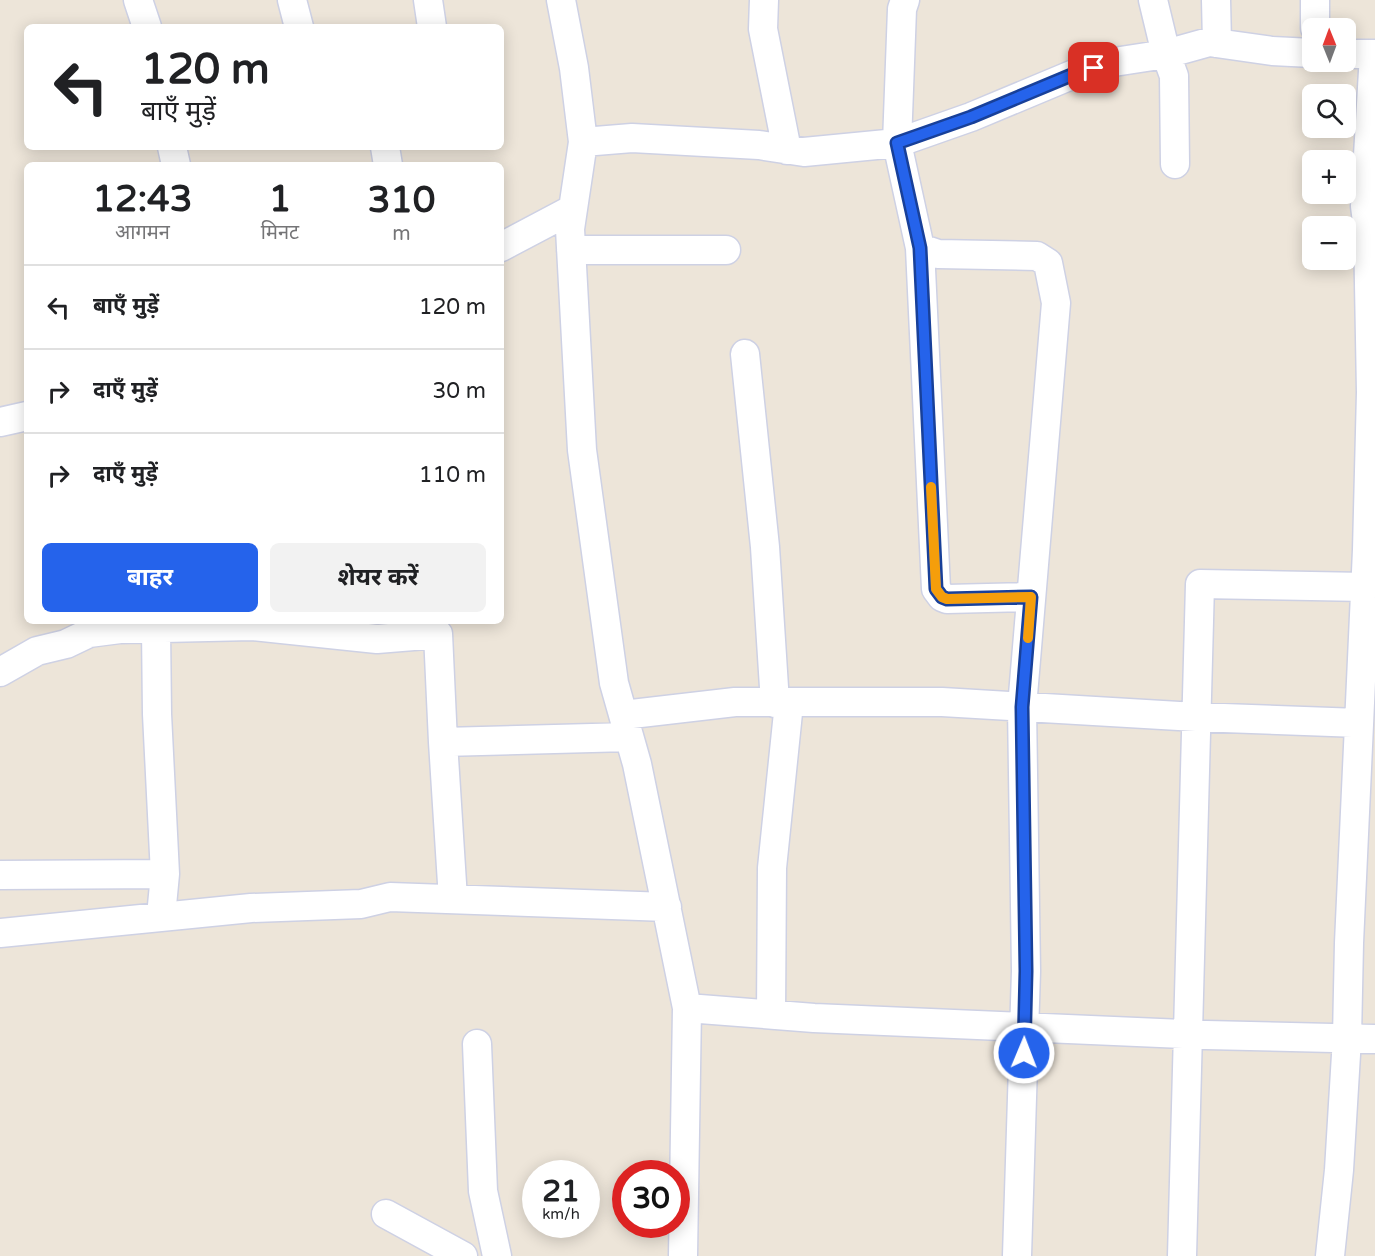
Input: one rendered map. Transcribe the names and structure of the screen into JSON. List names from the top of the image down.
{
  "north": "top",
  "page": {
    "map_buttons": ["+", "−"],
    "turn": ["120 m", "बाएँ मुड़ें"],
    "eta": [
      "12:43",
      "आगमन",
      "1",
      "मिनट",
      "310",
      "m"
    ],
    "list": [
      {
        "name": "बाएँ मुड़ें",
        "value": "120 m"
      },
      {
        "name": "दाएँ मुड़ें",
        "value": "30 m"
      },
      {
        "name": "दाएँ मुड़ें",
        "value": "110 m"
      }
    ],
    "buttons": ["बाहर", "शेयर करें"],
    "speed": "21 km/h",
    "limit": "30"
  }
}
